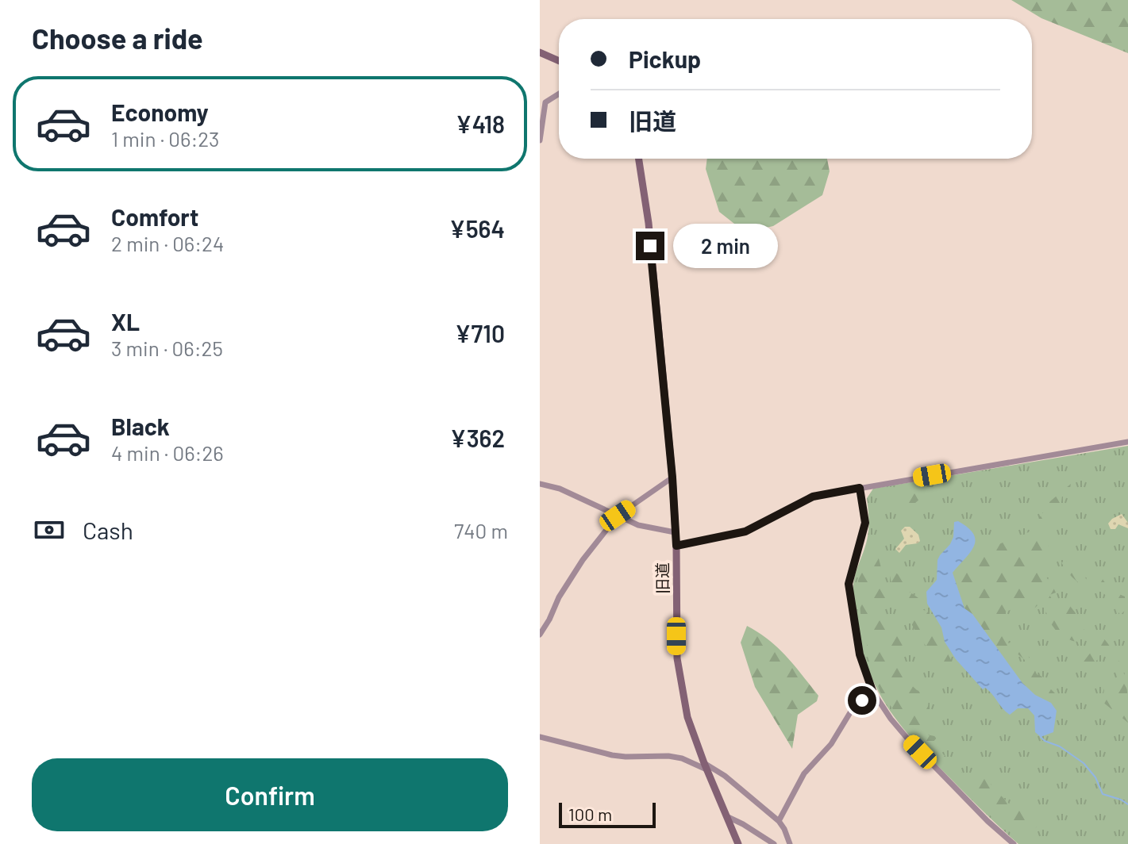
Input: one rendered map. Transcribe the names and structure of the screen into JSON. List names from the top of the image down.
{
  "streets": {
    "street": ["旧道"]
  },
  "scale_bar": "100 m",
  "page": {
    "heading": "Choose a ride",
    "banner": ["Pickup", "旧道"],
    "list": [
      {
        "name": "Economy",
        "note": "1 min · 06:23",
        "value": "¥418"
      },
      {
        "name": "Comfort",
        "note": "2 min · 06:24",
        "value": "¥564"
      },
      {
        "name": "XL",
        "note": "3 min · 06:25",
        "value": "¥710"
      },
      {
        "name": "Black",
        "note": "4 min · 06:26",
        "value": "¥362"
      }
    ],
    "bubble": "2 min",
    "pay": ["Cash", "740 m"],
    "buttons": "Confirm",
    "scale": "100 m"
  }
}
